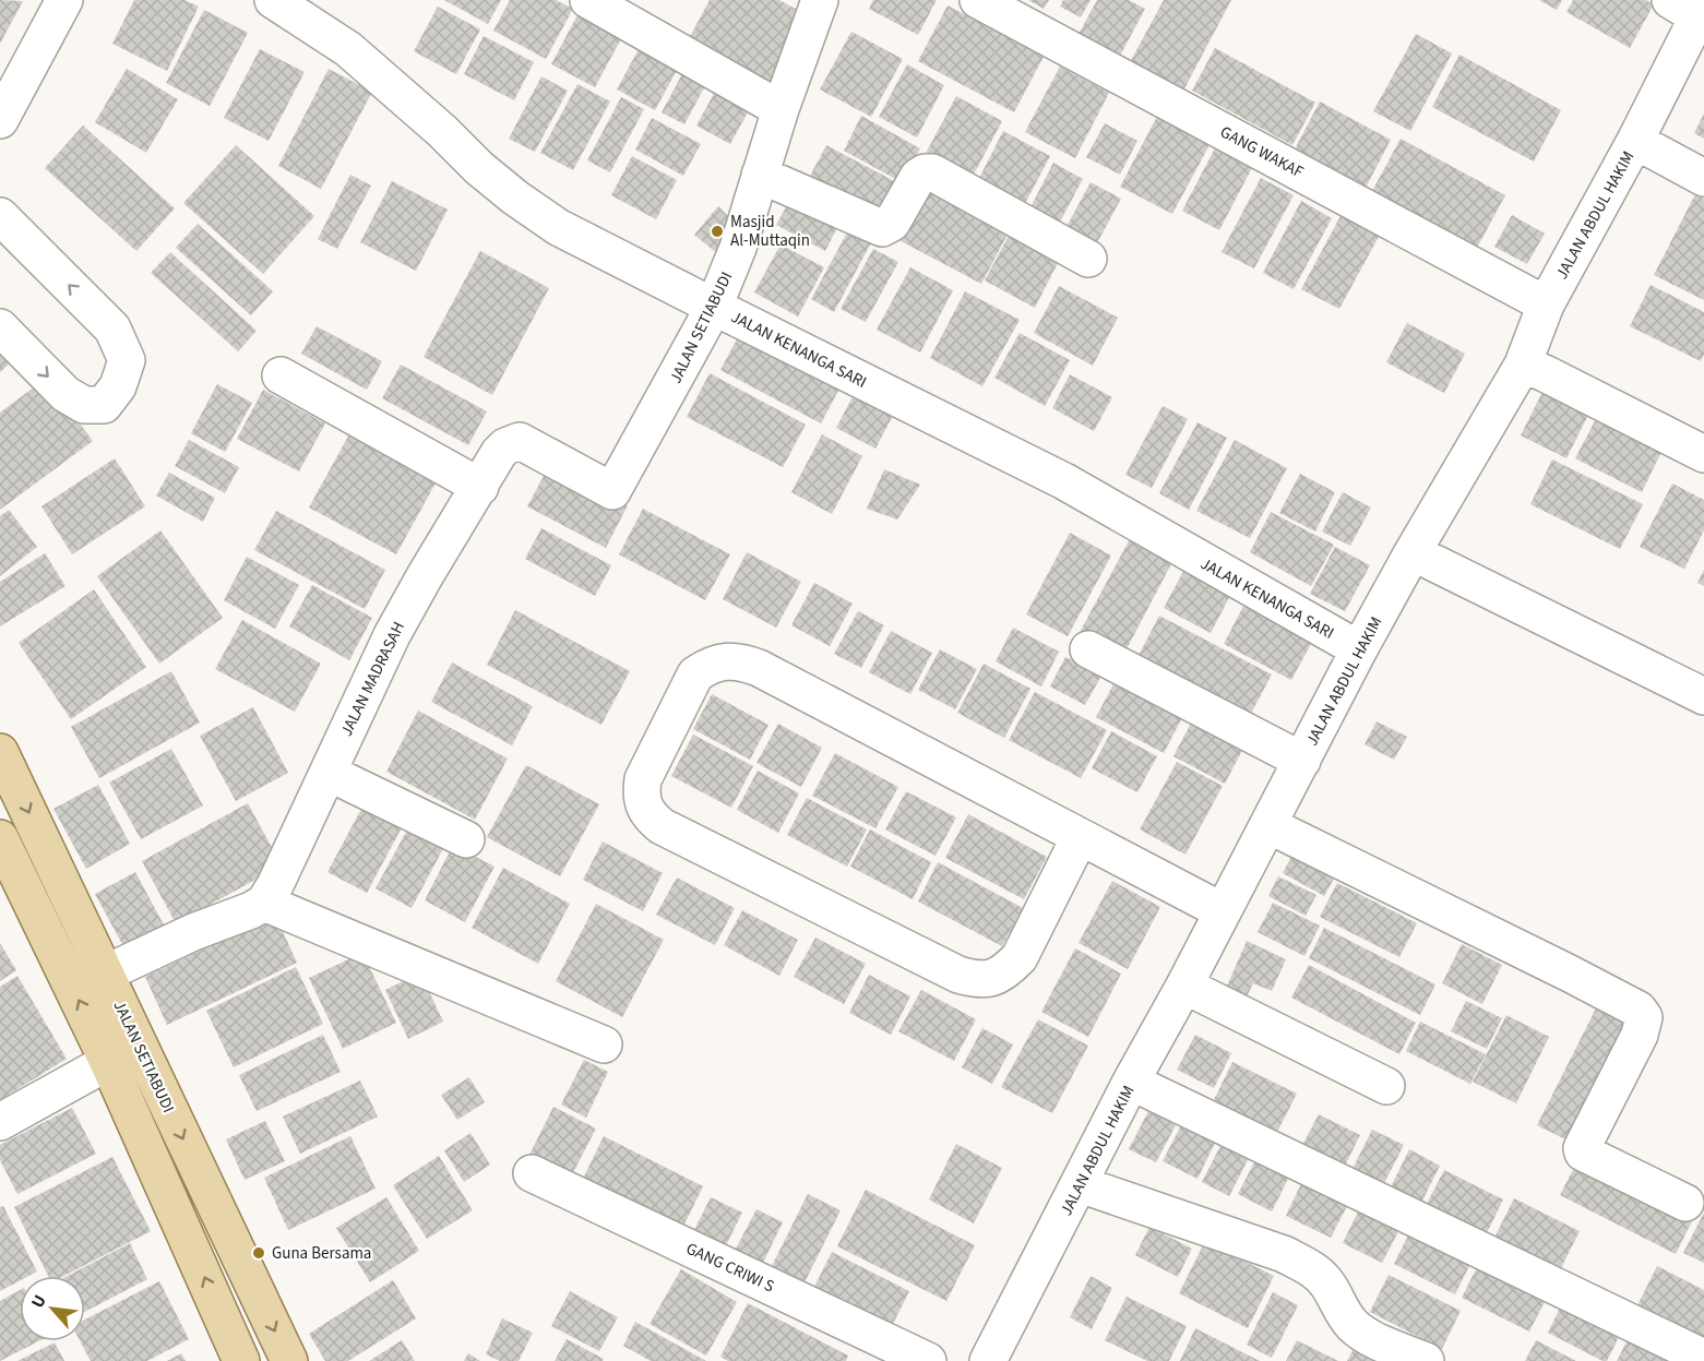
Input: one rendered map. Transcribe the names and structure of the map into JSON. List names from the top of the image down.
{
  "streets": {
    "main road": ["JALAN SETIABUDI"],
    "street": [
      "GANG WAKAF",
      "JALAN ABDUL HAKIM",
      "JALAN KENANGA SARI",
      "JALAN MADRASAH",
      "GANG CRIWI S"
    ]
  },
  "crossings": [
    ["GANG WAKAF", "JALAN ABDUL HAKIM"],
    ["JALAN ABDUL HAKIM", "JALAN KENANGA SARI"],
    ["JALAN SETIABUDI", "JALAN KENANGA SARI"],
    ["JALAN SETIABUDI", "JALAN MADRASAH"]
  ],
  "one_way": ["JALAN SETIABUDI"],
  "places": ["Masjid Al-Muttaqin", "Guna Bersama"],
  "north": "top left"
}
